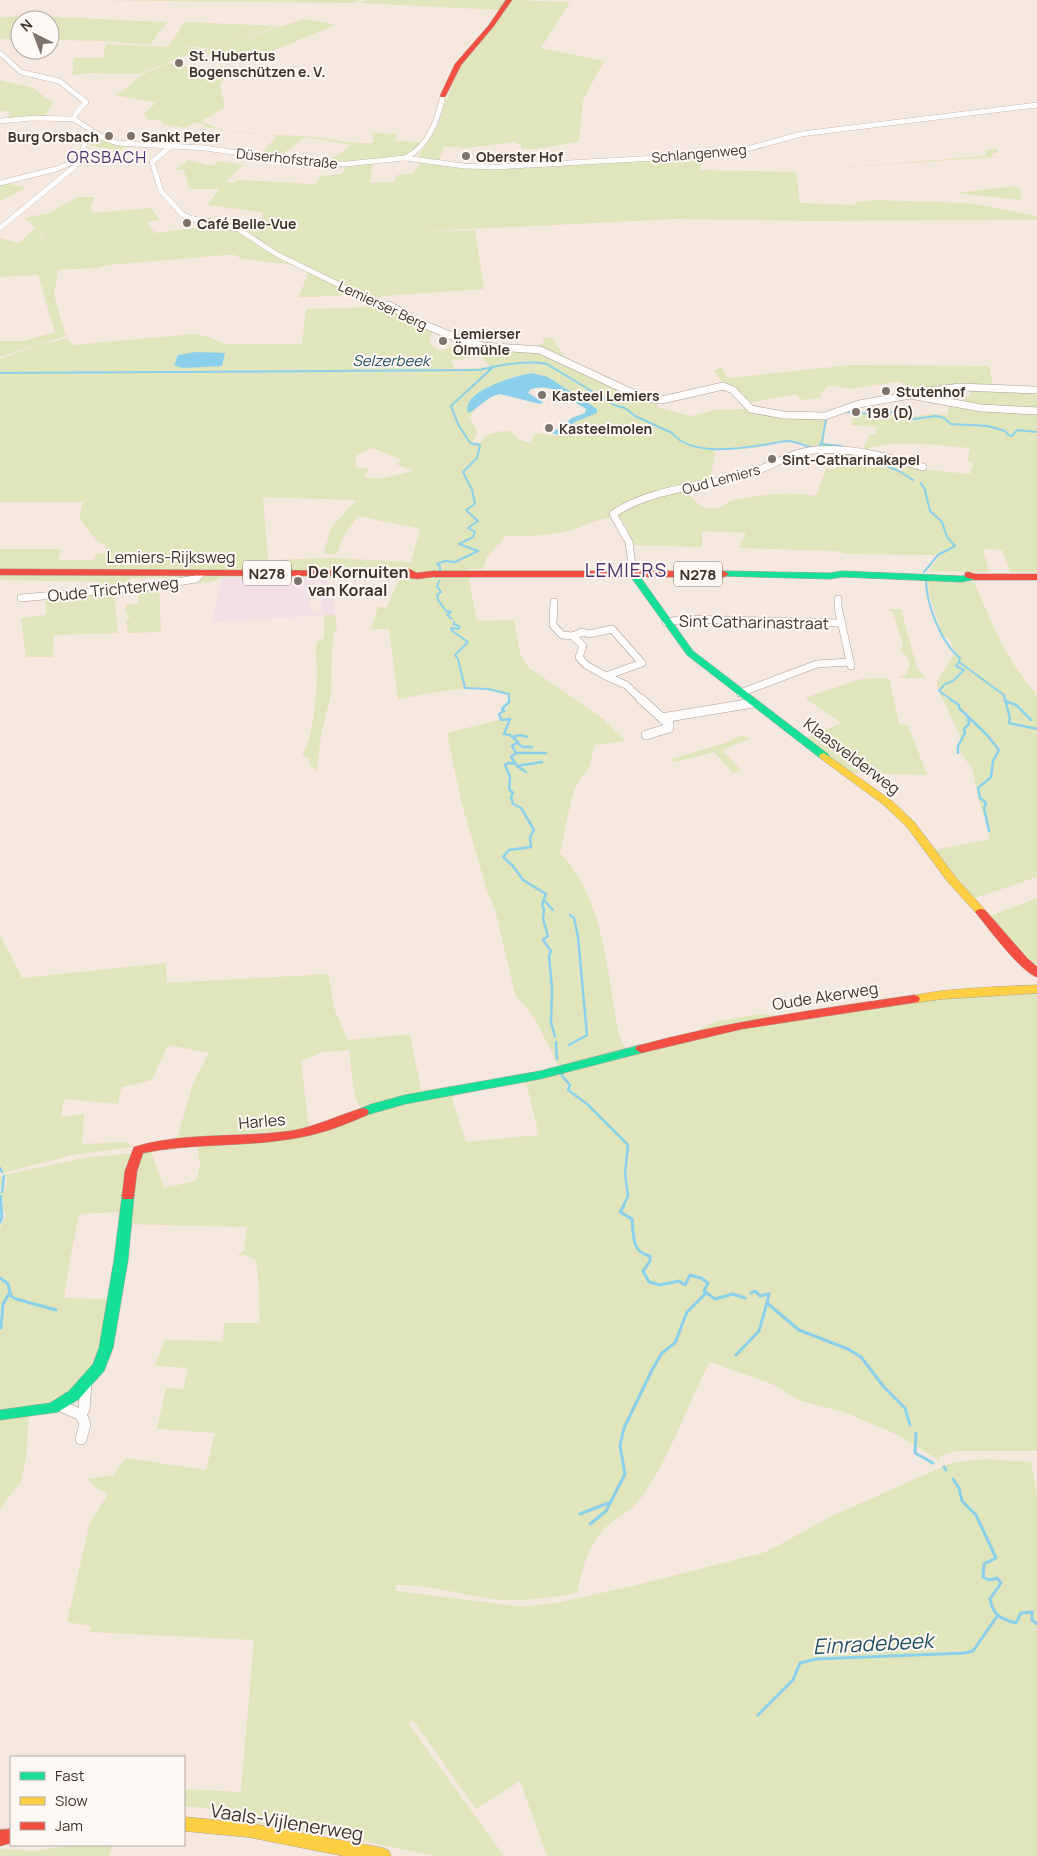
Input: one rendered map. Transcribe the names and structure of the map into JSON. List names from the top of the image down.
{
  "streets": {
    "street": [
      "Schlangenweg",
      "Düserhofstraße",
      "Lemierser Berg",
      "Oud Lemiers",
      "Lemiers-Rijksweg",
      "N278",
      "Oude Trichterweg",
      "Sint Catharinastraat",
      "Klaasvelderweg",
      "Oude Akerweg",
      "Harles",
      "Vaals-Vijlenerweg"
    ]
  },
  "crossings": [
    ["Schlangenweg", "Düserhofstraße"],
    ["Düserhofstraße", "Lemierser Berg"],
    ["Oud Lemiers", "Lemiers-Rijksweg"],
    ["Oud Lemiers", "Klaasvelderweg"],
    ["Lemiers-Rijksweg", "Oude Trichterweg"],
    ["Lemiers-Rijksweg", "Klaasvelderweg"],
    ["Sint Catharinastraat", "Klaasvelderweg"],
    ["Oude Akerweg", "Harles"]
  ],
  "districts": ["ORSBACH", "LEMIERS"],
  "water": ["Selzerbeek", "Einradebeek"],
  "places": [
    "St. Hubertus Bogenschützen e. V.",
    "Burg Orsbach",
    "Sankt Peter",
    "Oberster Hof",
    "Café Belle-Vue",
    "Lemierser Ölmühle",
    "Stutenhof",
    "Kasteel Lemiers",
    "198 (D)",
    "Kasteelmolen",
    "Sint-Catharinakapel",
    "De Kornuiten van Koraal"
  ],
  "legend": ["Fast", "Slow", "Jam"],
  "north": "top left"
}
